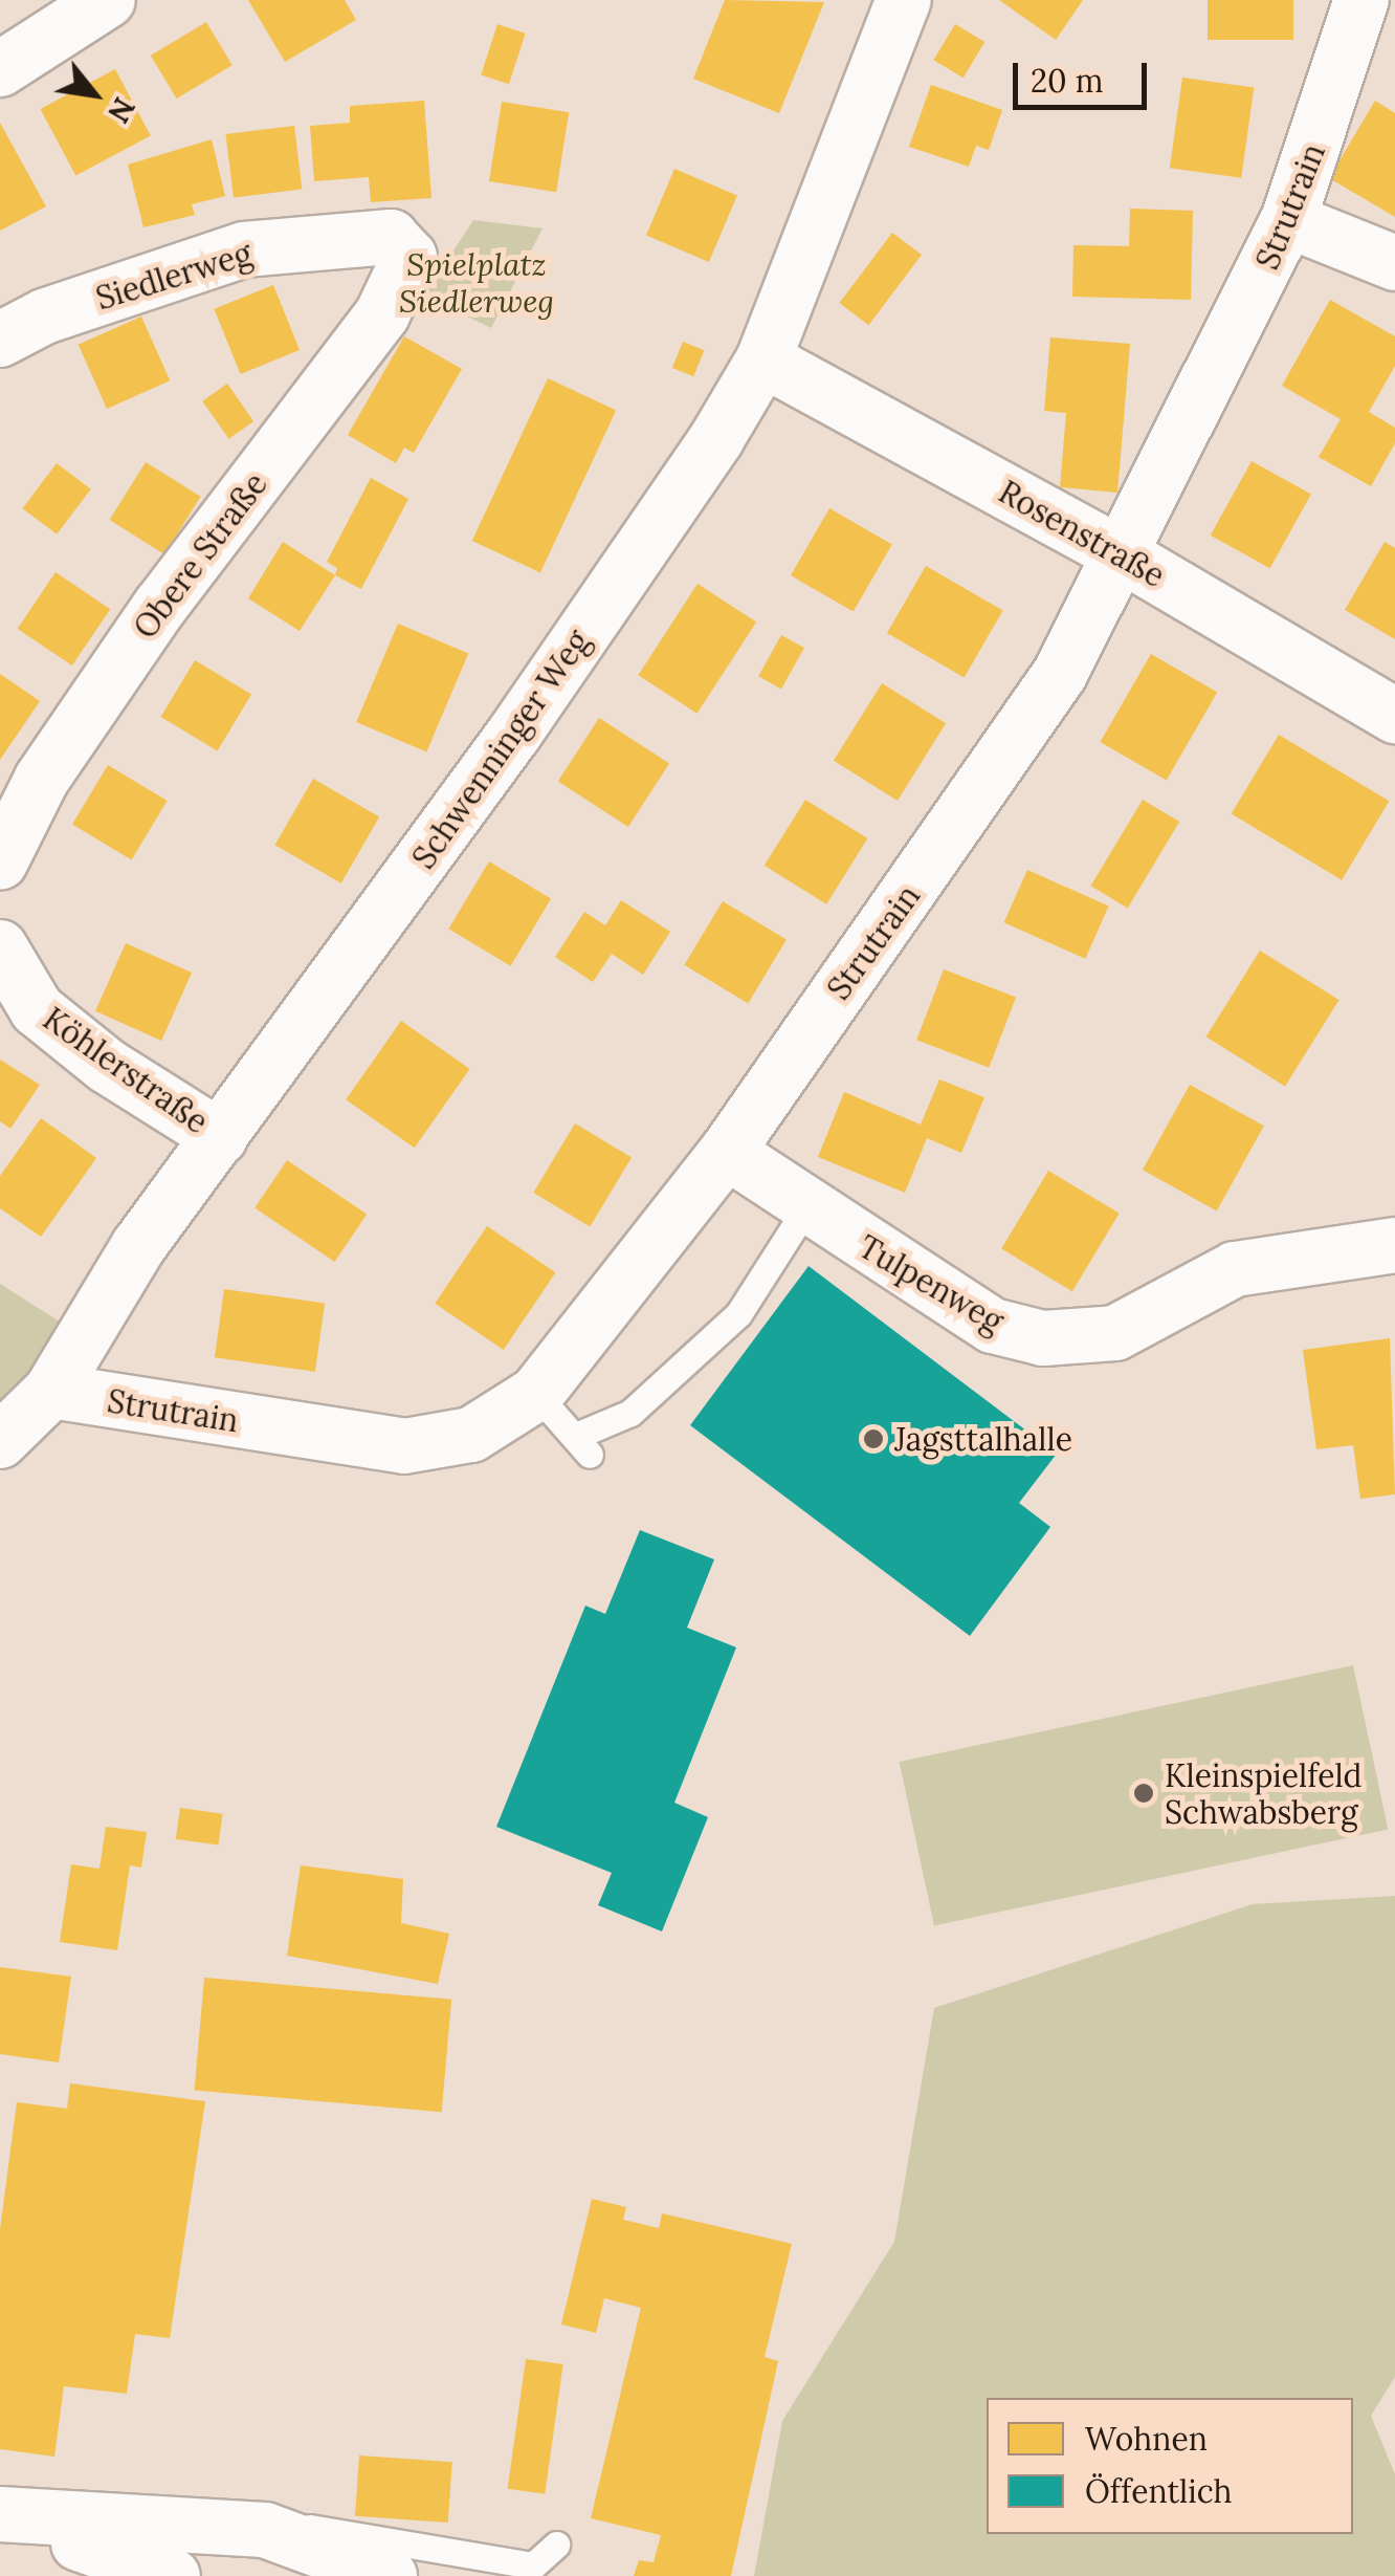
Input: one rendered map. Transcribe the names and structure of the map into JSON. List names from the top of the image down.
{
  "streets": {
    "street": [
      "Strutrain",
      "Siedlerweg",
      "Rosenstraße",
      "Obere Straße",
      "Schwenninger Weg",
      "Köhlerstraße",
      "Tulpenweg"
    ]
  },
  "crossings": [
    ["Strutrain", "Rosenstraße"],
    ["Strutrain", "Schwenninger Weg"],
    ["Strutrain", "Tulpenweg"],
    ["Siedlerweg", "Obere Straße"],
    ["Rosenstraße", "Schwenninger Weg"],
    ["Schwenninger Weg", "Köhlerstraße"]
  ],
  "parks": ["Spielplatz Siedlerweg"],
  "places": ["Jagsttalhalle", "Kleinspielfeld Schwabsberg"],
  "legend": ["Wohnen", "Öffentlich"],
  "scale_bar": "20 m",
  "north": "bottom right"
}
